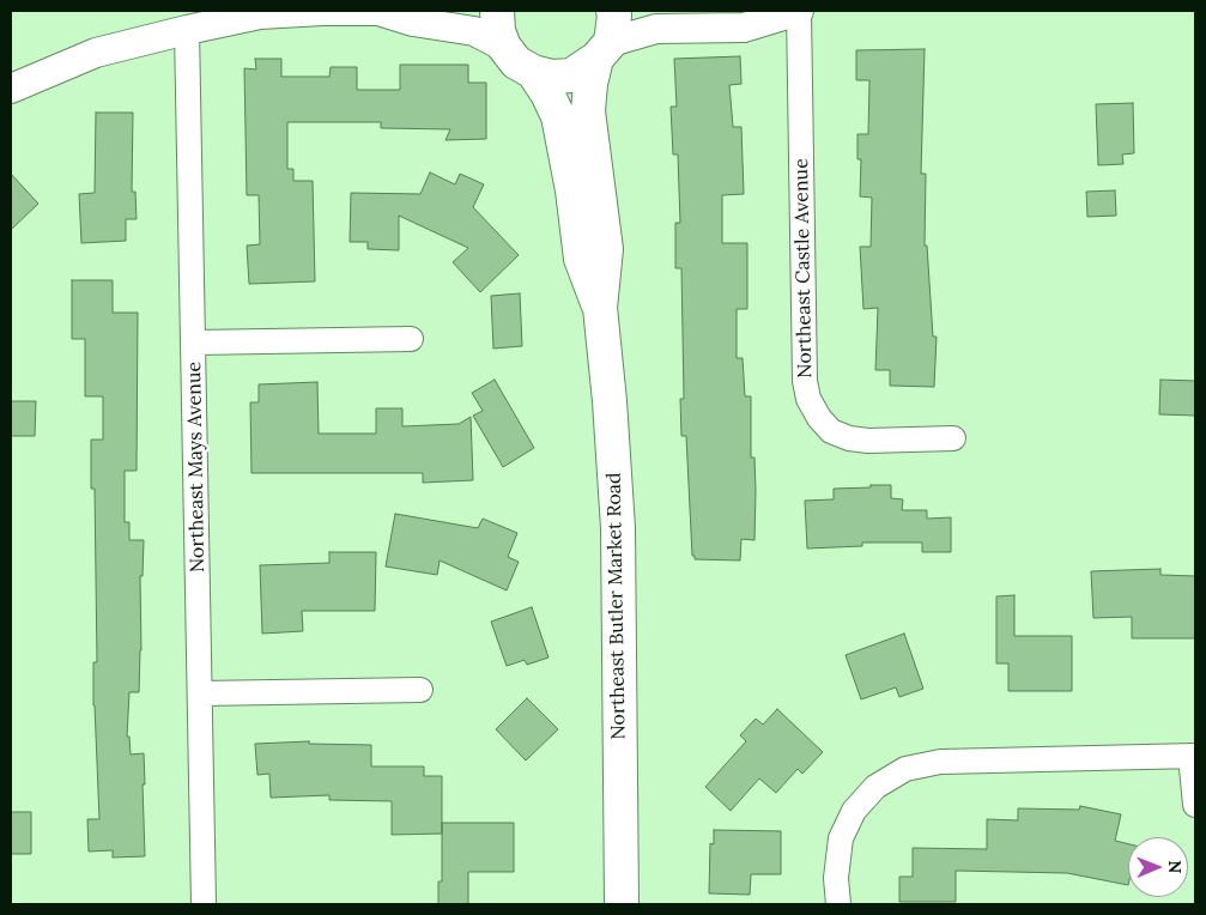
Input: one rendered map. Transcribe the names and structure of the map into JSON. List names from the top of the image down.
{
  "streets": {
    "main road": ["Northeast Butler Market Road"],
    "street": ["Northeast Castle Avenue", "Northeast Mays Avenue"]
  },
  "north": "right"
}
